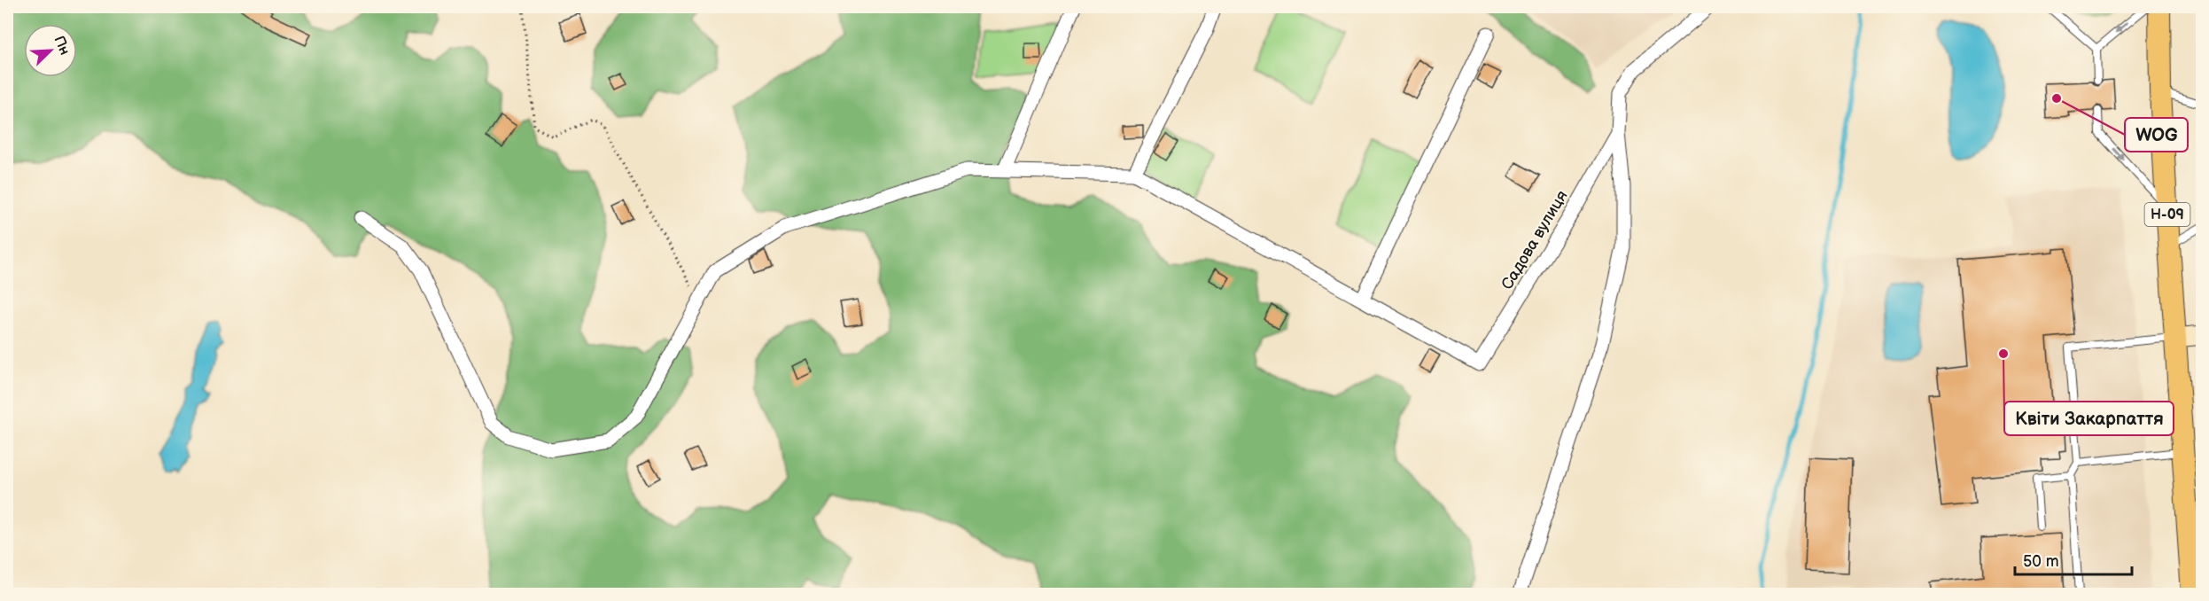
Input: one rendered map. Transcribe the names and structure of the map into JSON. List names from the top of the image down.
{
  "streets": {
    "main road": ["Н-09"],
    "street": ["Садова вулиця"]
  },
  "places": ["WOG", "Квіти Закарпаття"],
  "scale_bar": "50 m",
  "north": "top right"
}
